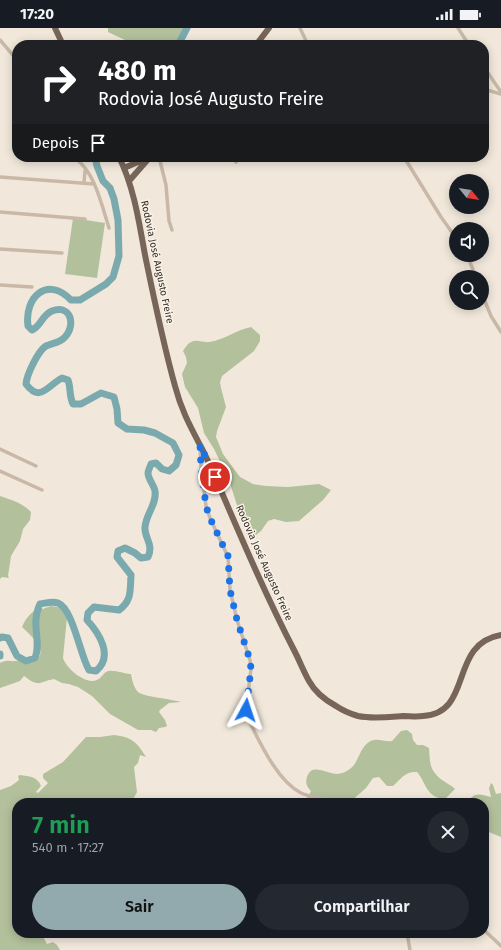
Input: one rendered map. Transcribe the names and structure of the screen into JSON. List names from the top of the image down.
{
  "streets": {
    "main road": ["Rodovia José Augusto Freire"]
  },
  "north": "bottom right",
  "page": {
    "status": "17:20",
    "turn": ["480 m", "Rodovia José Augusto Freire"],
    "then": "Depois",
    "heading": ["7 min", "540 m · 17:27"],
    "buttons": ["Sair", "Compartilhar"]
  }
}
